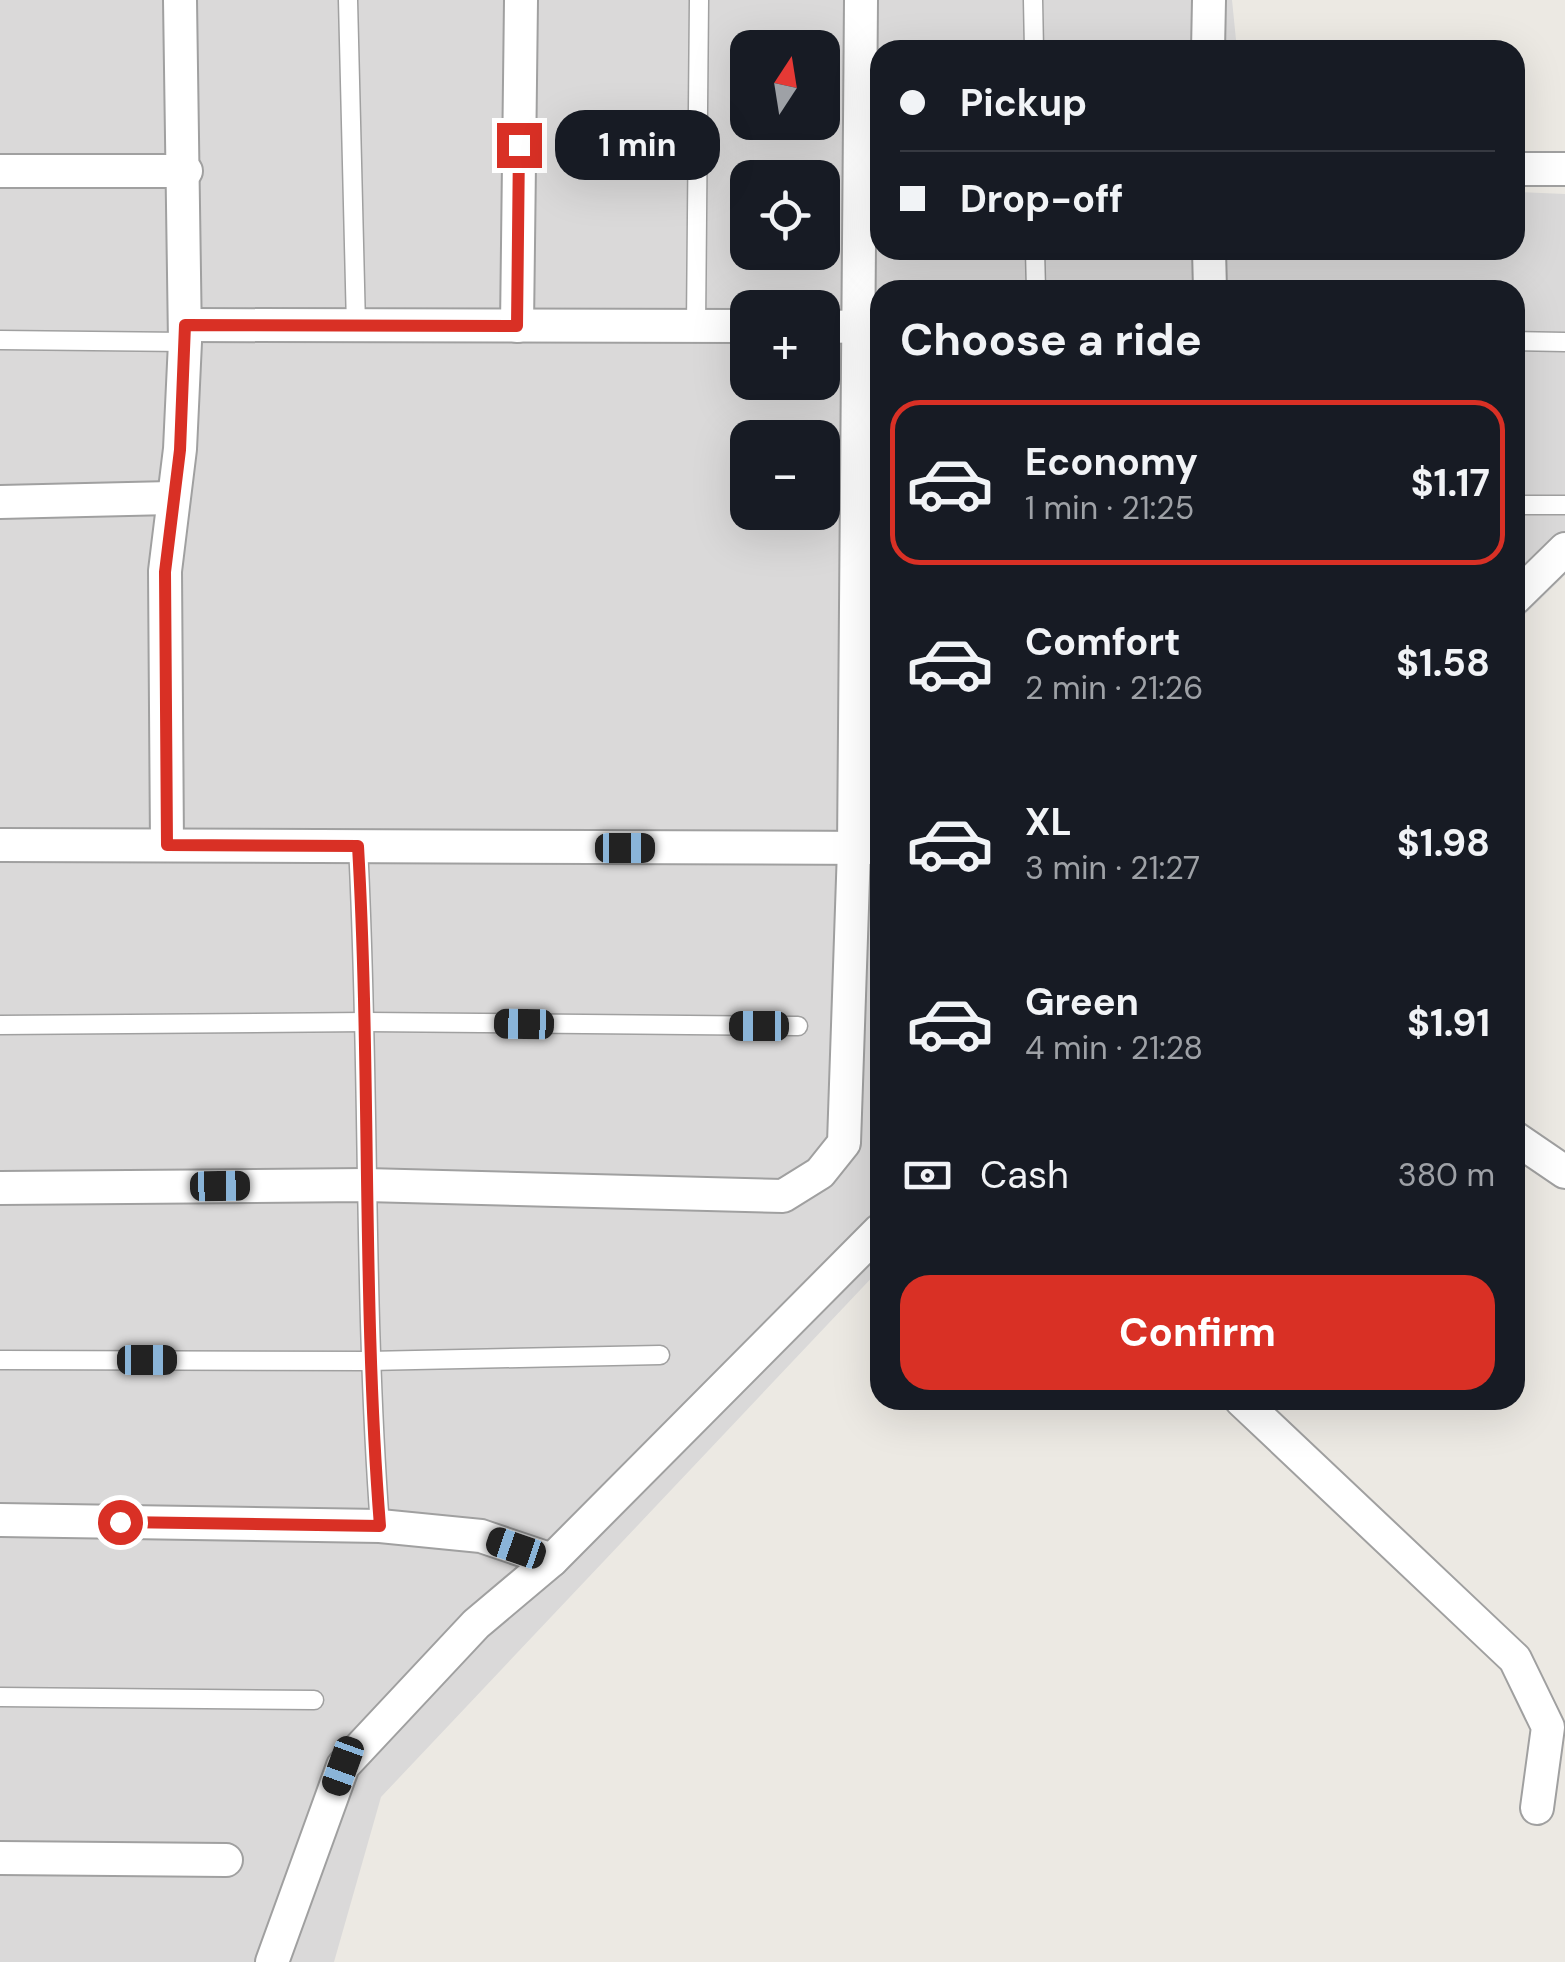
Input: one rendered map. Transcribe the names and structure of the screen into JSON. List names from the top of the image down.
{
  "north": "top",
  "page": {
    "map_buttons": ["+", "−"],
    "banner": ["Pickup", "Drop-off"],
    "bubble": "1 min",
    "heading": "Choose a ride",
    "list": [
      {
        "name": "Economy",
        "note": "1 min · 21:25",
        "value": "$1.17"
      },
      {
        "name": "Comfort",
        "note": "2 min · 21:26",
        "value": "$1.58"
      },
      {
        "name": "XL",
        "note": "3 min · 21:27",
        "value": "$1.98"
      },
      {
        "name": "Green",
        "note": "4 min · 21:28",
        "value": "$1.91"
      }
    ],
    "pay": ["Cash", "380 m"],
    "buttons": "Confirm"
  }
}
